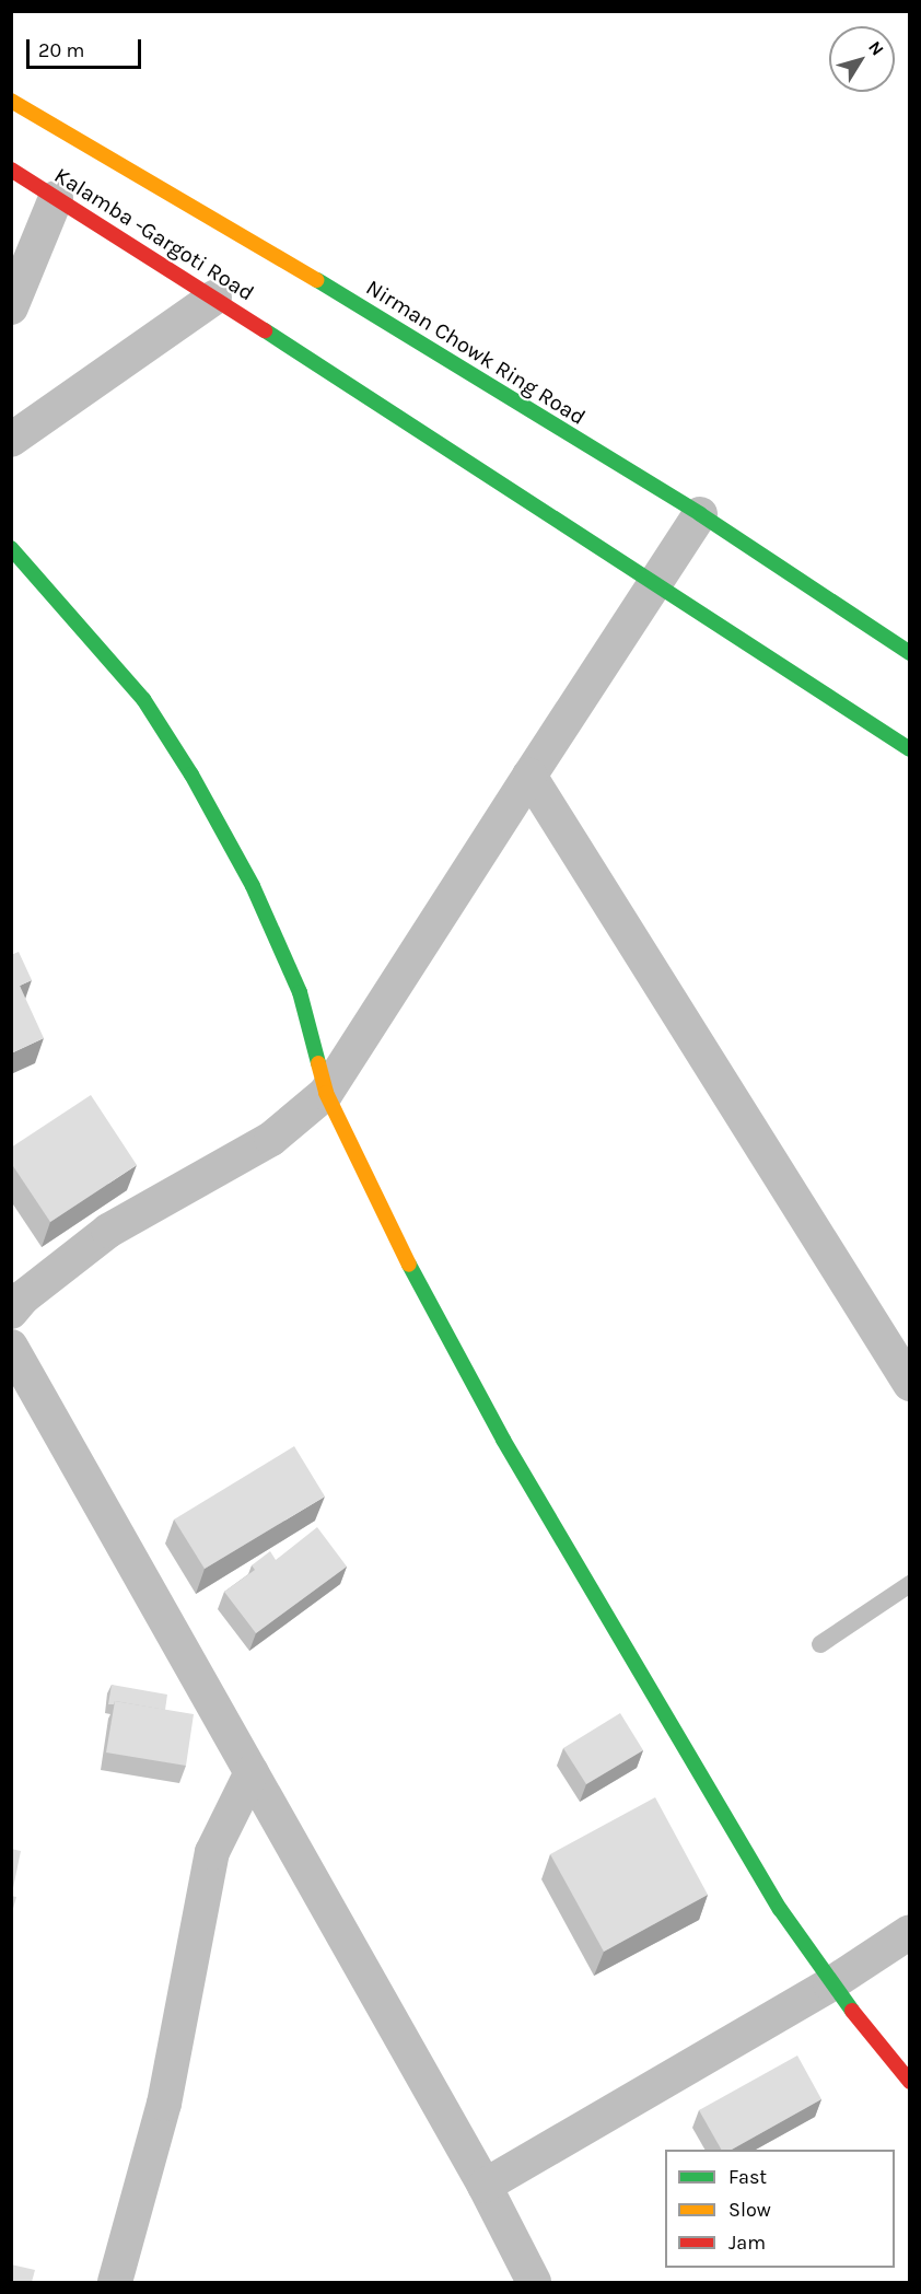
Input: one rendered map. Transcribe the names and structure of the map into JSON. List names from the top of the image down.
{
  "streets": {
    "main road": ["Kalamba -Gargoti Road", "Nirman Chowk Ring Road"]
  },
  "legend": ["Fast", "Slow", "Jam"],
  "scale_bar": "20 m",
  "north": "top right"
}
